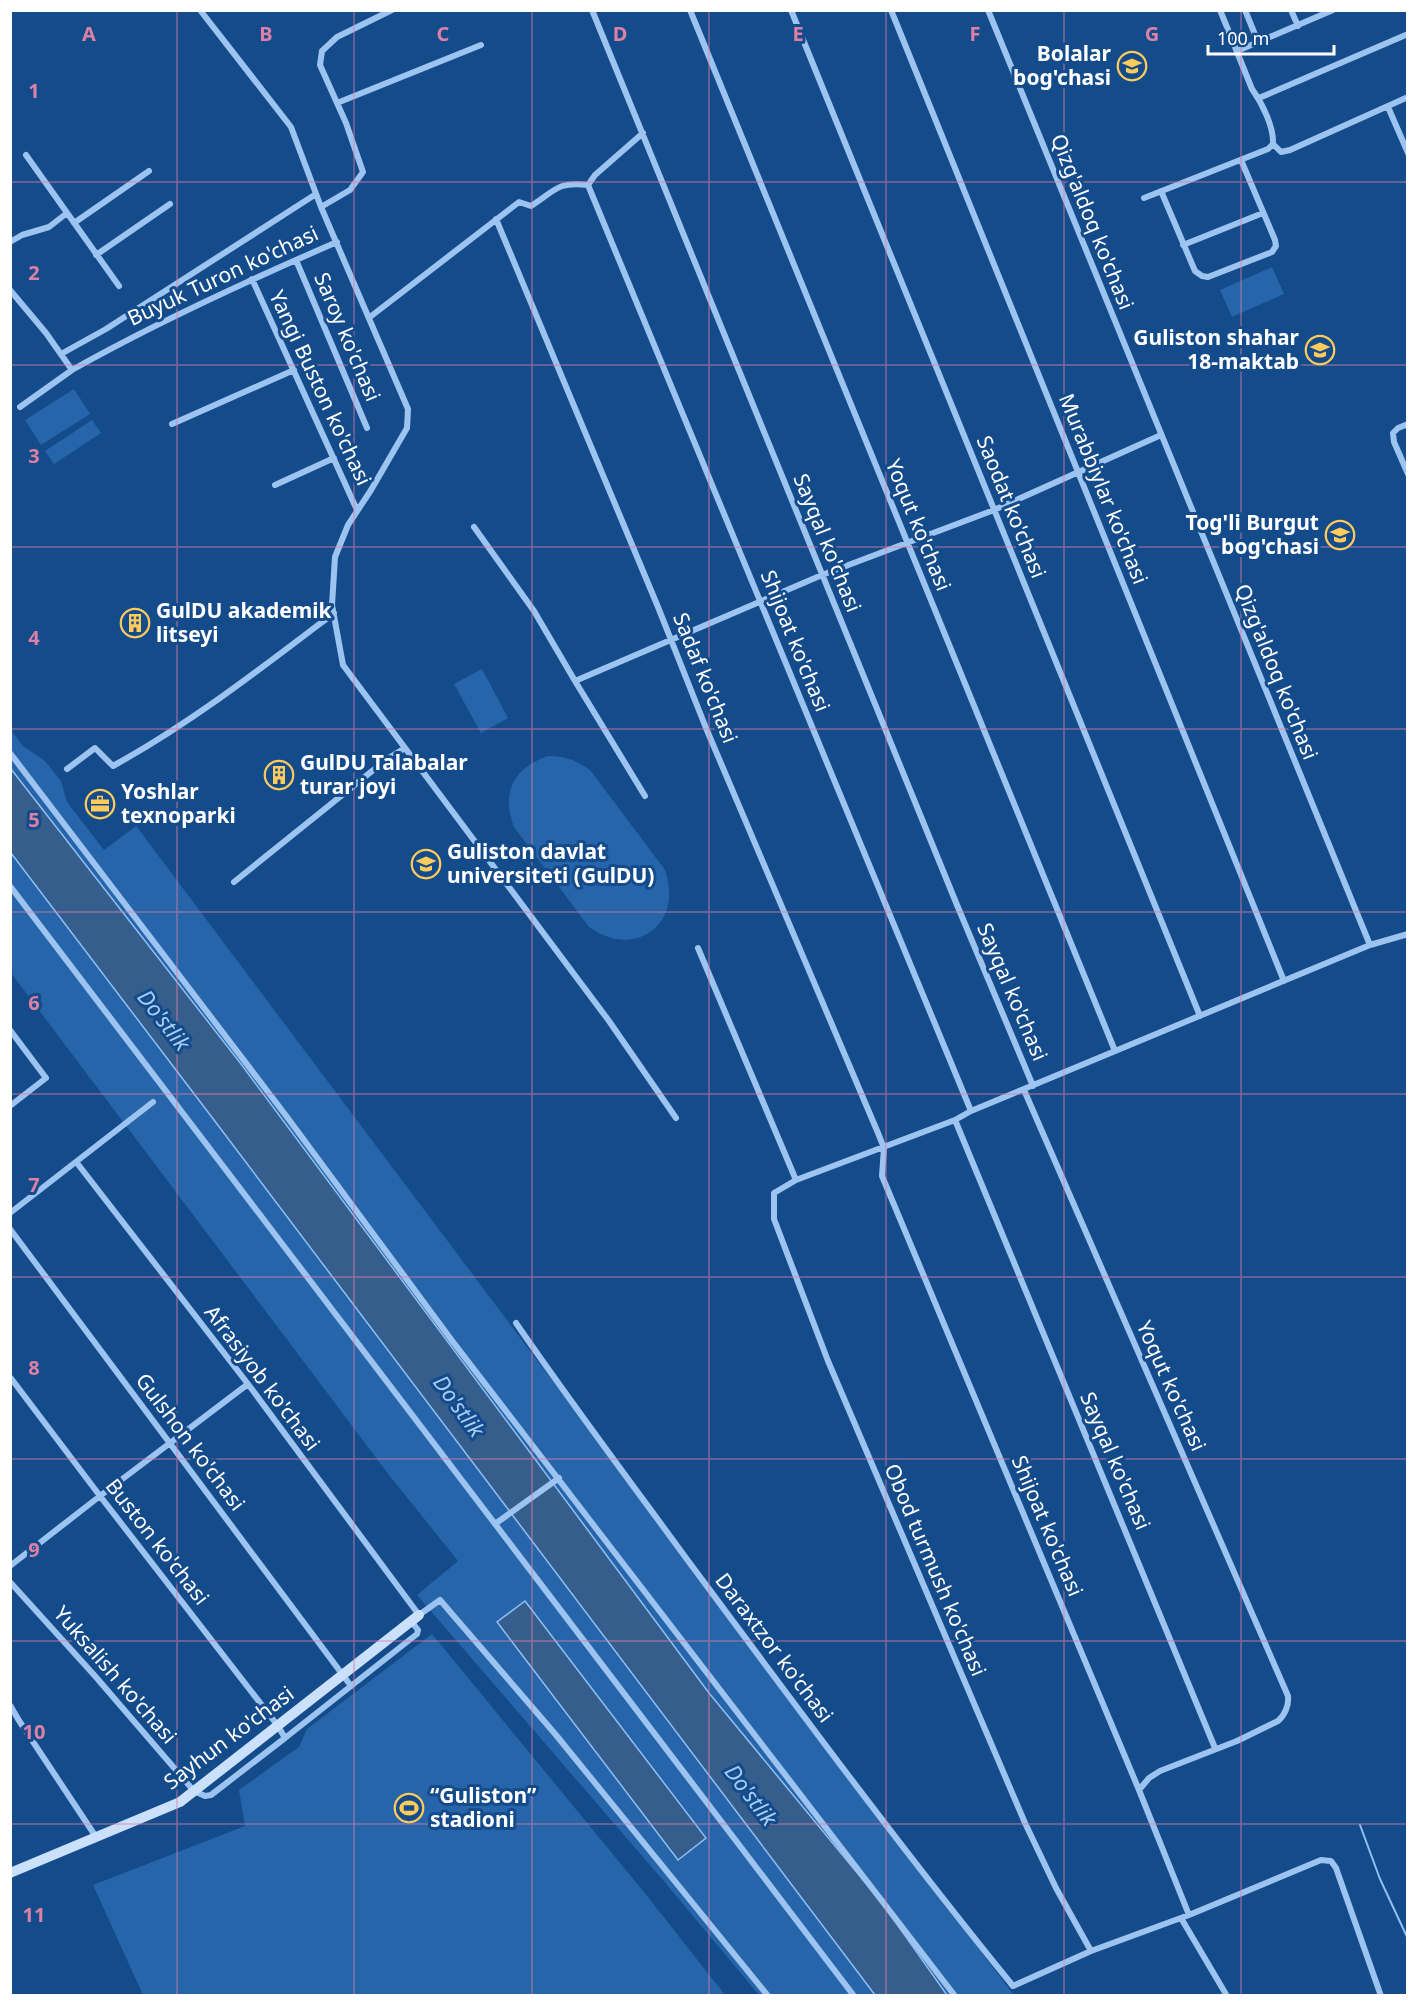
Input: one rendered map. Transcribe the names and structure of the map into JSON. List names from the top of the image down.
{
  "streets": {
    "street": [
      "Qizg'aldoq ko'chasi",
      "Buyuk Turon ko'chasi",
      "Saroy ko'chasi",
      "Yangi Buston ko'chasi",
      "Murabbiylar ko'chasi",
      "Saodat ko'chasi",
      "Yoqut ko'chasi",
      "Sayqal ko'chasi",
      "Shijoat ko'chasi",
      "Sadaf ko'chasi",
      "Afrasiyob ko'chasi",
      "Gulshon ko'chasi",
      "Buston ko'chasi",
      "Obod turmush ko'chasi",
      "Daraxtzor ko'chasi",
      "Yuksalish ko'chasi",
      "Sayhun ko'chasi"
    ]
  },
  "crossings": [
    ["Buyuk Turon ko'chasi", "Saroy ko'chasi"],
    ["Buyuk Turon ko'chasi", "Yangi Buston ko'chasi"],
    ["Yoqut ko'chasi", "Sayqal ko'chasi"],
    ["Shijoat ko'chasi", "Sadaf ko'chasi"],
    ["Afrasiyob ko'chasi", "Sayhun ko'chasi"],
    ["Gulshon ko'chasi", "Sayhun ko'chasi"],
    ["Buston ko'chasi", "Sayhun ko'chasi"],
    ["Obod turmush ko'chasi", "Daraxtzor ko'chasi"],
    ["Yuksalish ko'chasi", "Sayhun ko'chasi"]
  ],
  "water": ["Do'stlik"],
  "places": {
    "school or university": [
      "Bolalar bog'chasi",
      "Guliston shahar 18-maktab",
      "Tog'li Burgut bog'chasi",
      "Guliston davlat universiteti (GulDU)"
    ],
    "building": ["GulDU akademik litseyi", "GulDU Talabalar turar joyi"],
    "office": ["Yoshlar texnoparki"],
    "sports": ["“Guliston” stadioni"]
  },
  "scale_bar": "100 m",
  "grid": {
    "columns": [
      "A",
      "B",
      "C",
      "D",
      "E",
      "F",
      "G"
    ],
    "rows": [
      "1",
      "2",
      "3",
      "4",
      "5",
      "6",
      "7",
      "8",
      "9",
      "10",
      "11"
    ]
  }
}
